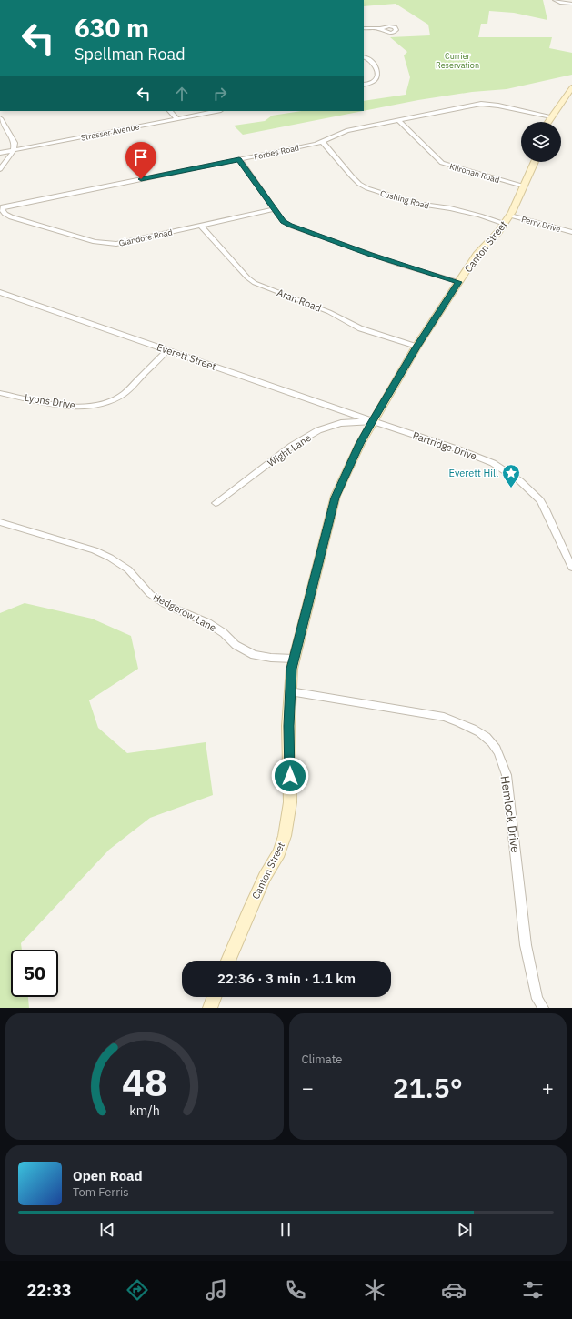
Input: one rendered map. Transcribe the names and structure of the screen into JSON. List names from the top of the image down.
{
  "streets": {
    "main road": ["Canton Street"],
    "street": [
      "Strasser Avenue",
      "Forbes Road",
      "Kilronan Road",
      "Cushing Road",
      "Perry Drive",
      "Glandore Road",
      "Aran Road",
      "Everett Street",
      "Lyons Drive",
      "Partridge Drive",
      "Wight Lane",
      "Hedgerow Lane",
      "Hemlock Drive"
    ]
  },
  "crossings": [
    ["Forbes Road", "Kilronan Road"],
    ["Forbes Road", "Cushing Road"],
    ["Forbes Road", "Glandore Road"],
    ["Kilronan Road", "Canton Street"],
    ["Cushing Road", "Canton Street"],
    ["Perry Drive", "Canton Street"],
    ["Glandore Road", "Aran Road"],
    ["Canton Street", "Aran Road"],
    ["Canton Street", "Everett Street"],
    ["Canton Street", "Partridge Drive"],
    ["Canton Street", "Wight Lane"],
    ["Canton Street", "Hedgerow Lane"],
    ["Canton Street", "Hemlock Drive"],
    ["Everett Street", "Lyons Drive"],
    ["Everett Street", "Partridge Drive"],
    ["Everett Street", "Wight Lane"],
    ["Partridge Drive", "Wight Lane"]
  ],
  "parks": ["Currier Reservation"],
  "places": {
    "place": ["Everett Hill"]
  },
  "page": {
    "turn": ["630 m", "Spellman Road"],
    "limit": "50",
    "trip": "22:36 · 3 min · 1.1 km",
    "tile": "Climate",
    "heat": ["−", "21.5°", "+"],
    "song": ["Open Road", "Tom Ferris"],
    "tabs": "22:33",
    "gauge": ["48", "km/h"]
  }
}
